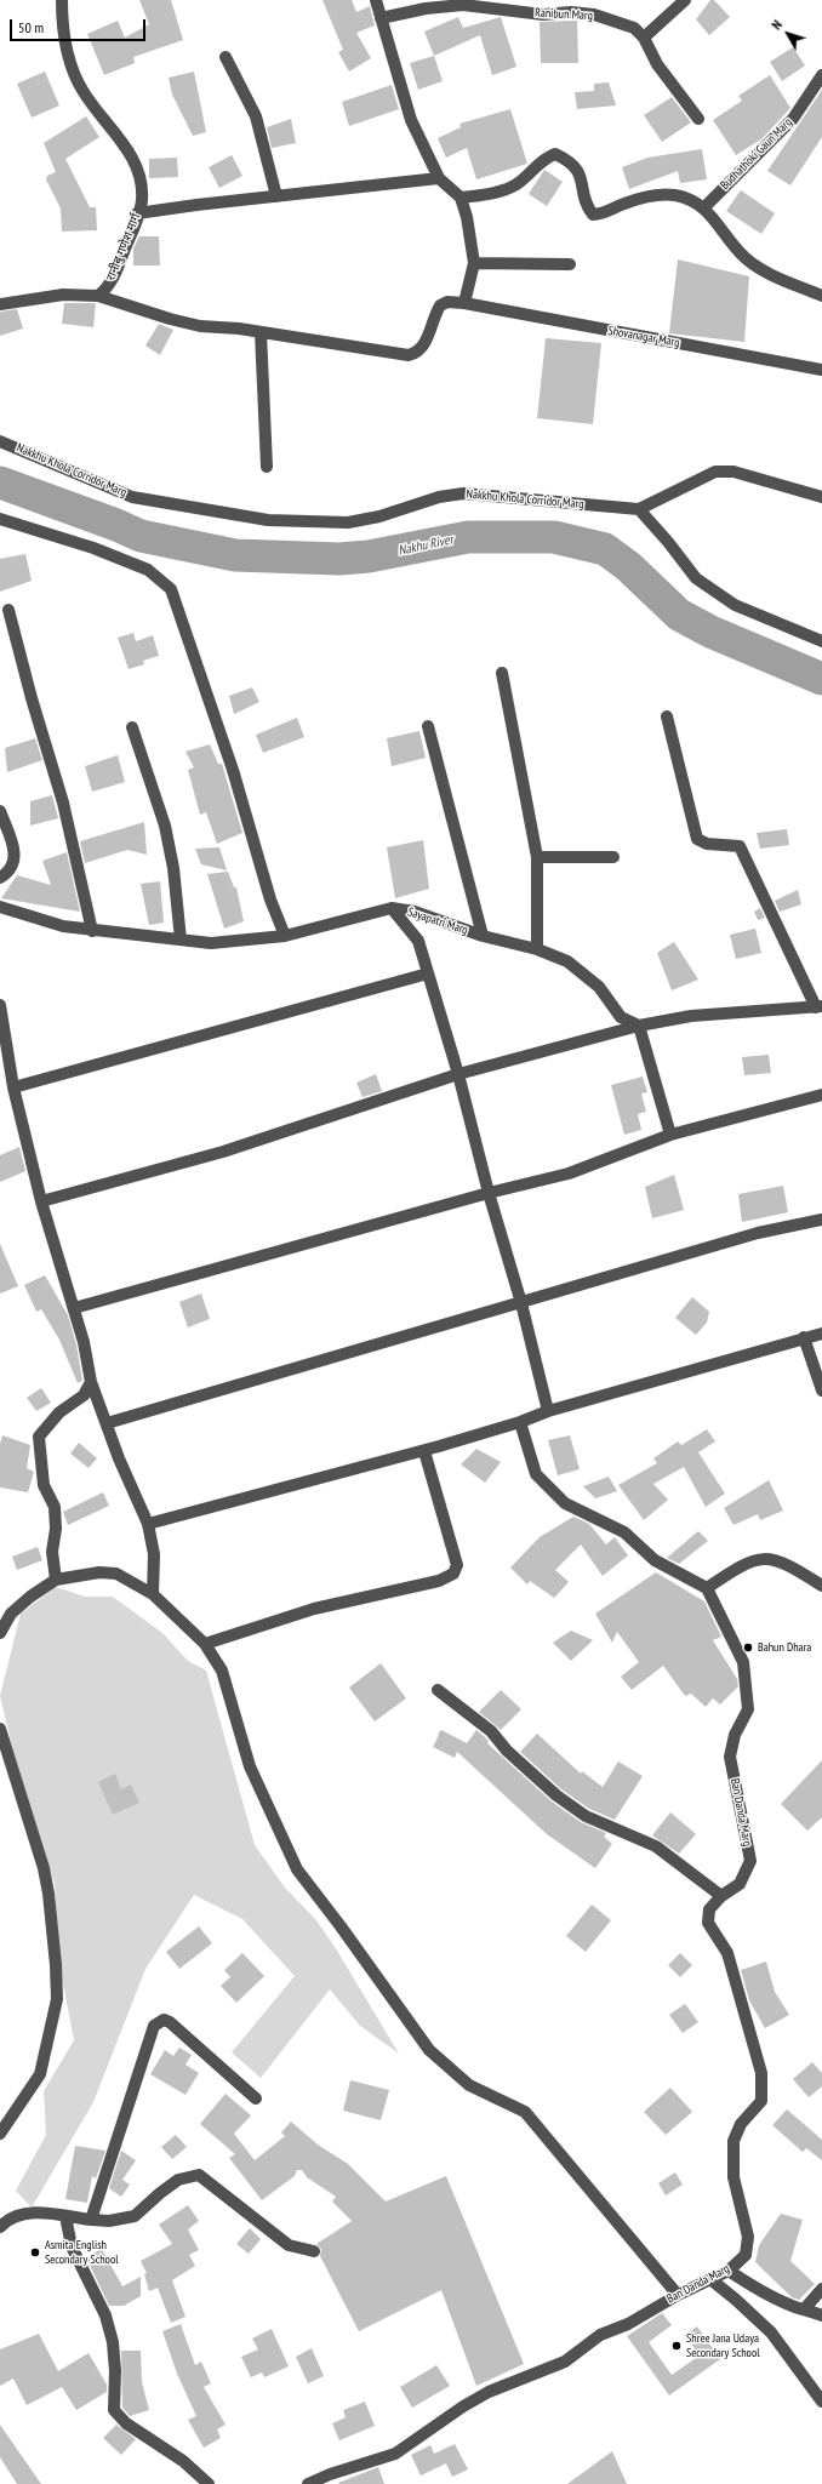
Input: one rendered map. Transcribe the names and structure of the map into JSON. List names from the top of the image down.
{
  "streets": {
    "street": [
      "Ranibun Marg",
      "Budhathoki Gaun Marg",
      "रानीबु गणेश मार्ग",
      "Shovanagar Marg",
      "Nakkhu Khola Corridor Marg",
      "Sayapatri Marg",
      "Ban Danda Marg"
    ]
  },
  "water": ["Nakhu River"],
  "places": ["Bahun Dhara", "Asmita English Secondary School", "Shree Jana Udaya Secondary School"],
  "scale_bar": "50 m",
  "north": "top left"
}
